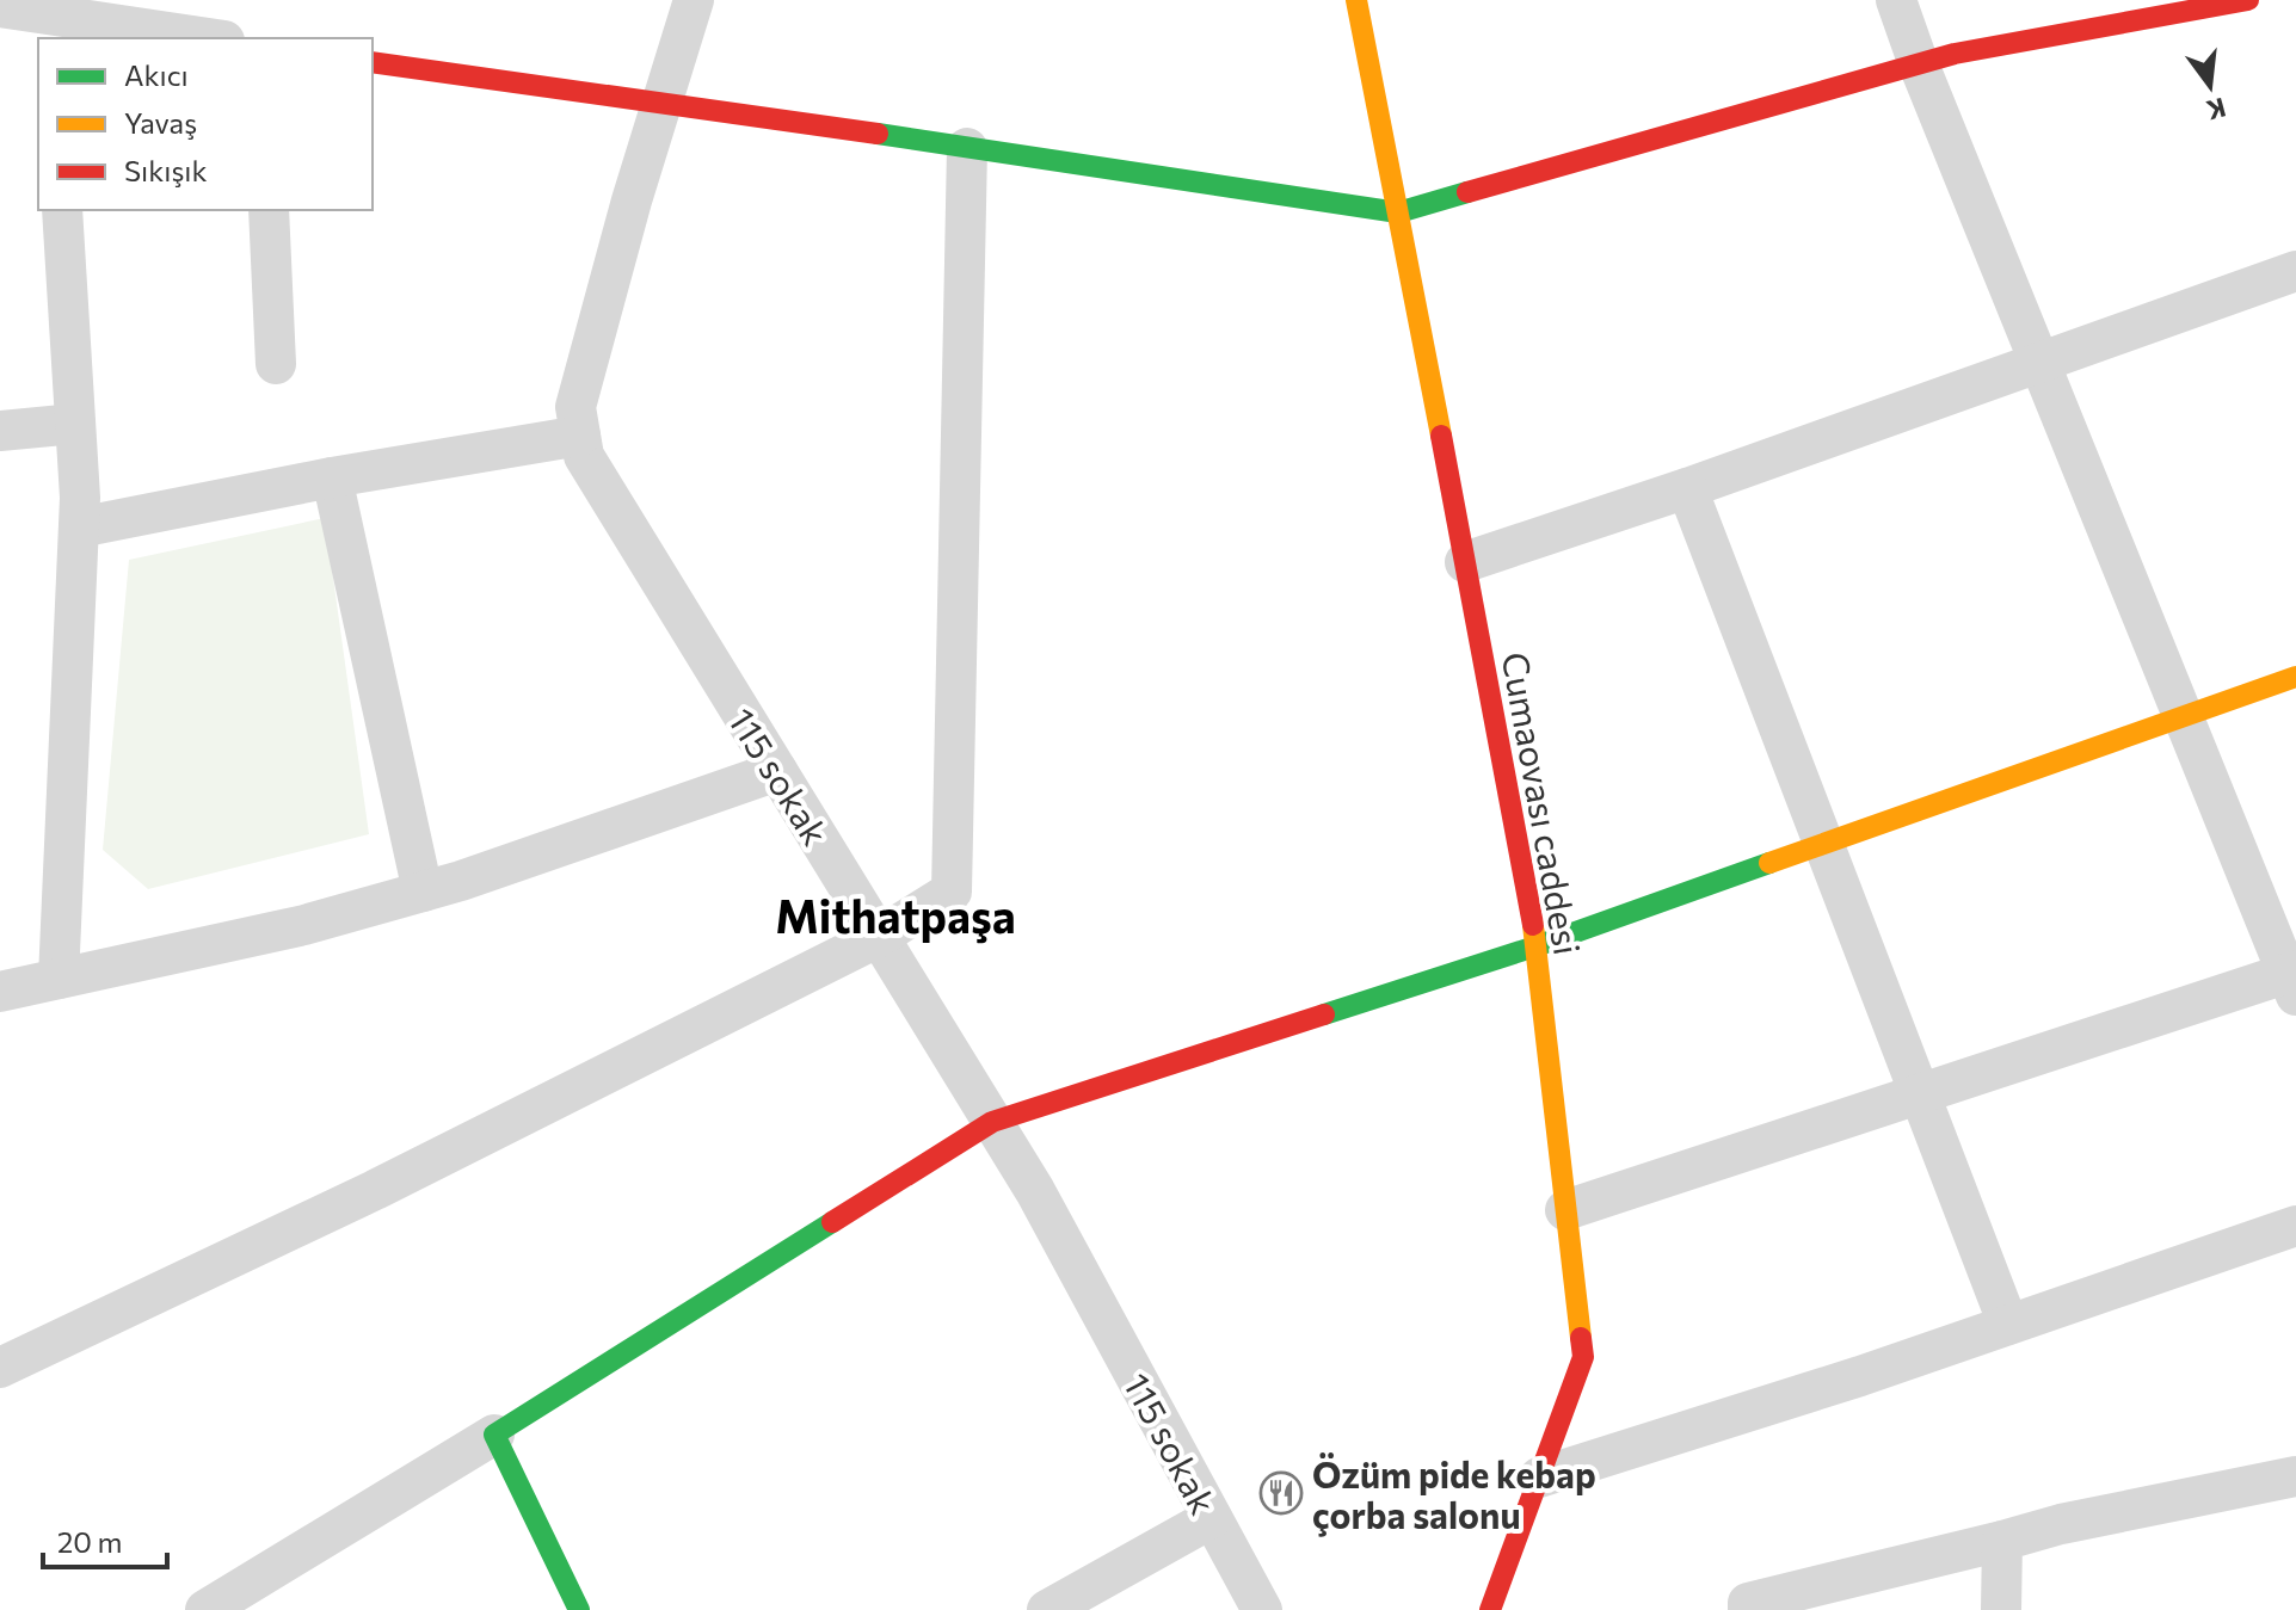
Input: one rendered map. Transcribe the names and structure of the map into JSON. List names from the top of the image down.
{
  "streets": {
    "street": ["115 sokak", "Cumaovası caddesi"]
  },
  "districts": ["Mithatpaşa"],
  "places": {
    "restaurant": ["Özüm pide kebap çorba salonu"]
  },
  "legend": ["Akıcı", "Yavaş", "Sıkışık"],
  "scale_bar": "20 m",
  "north": "bottom"
}
